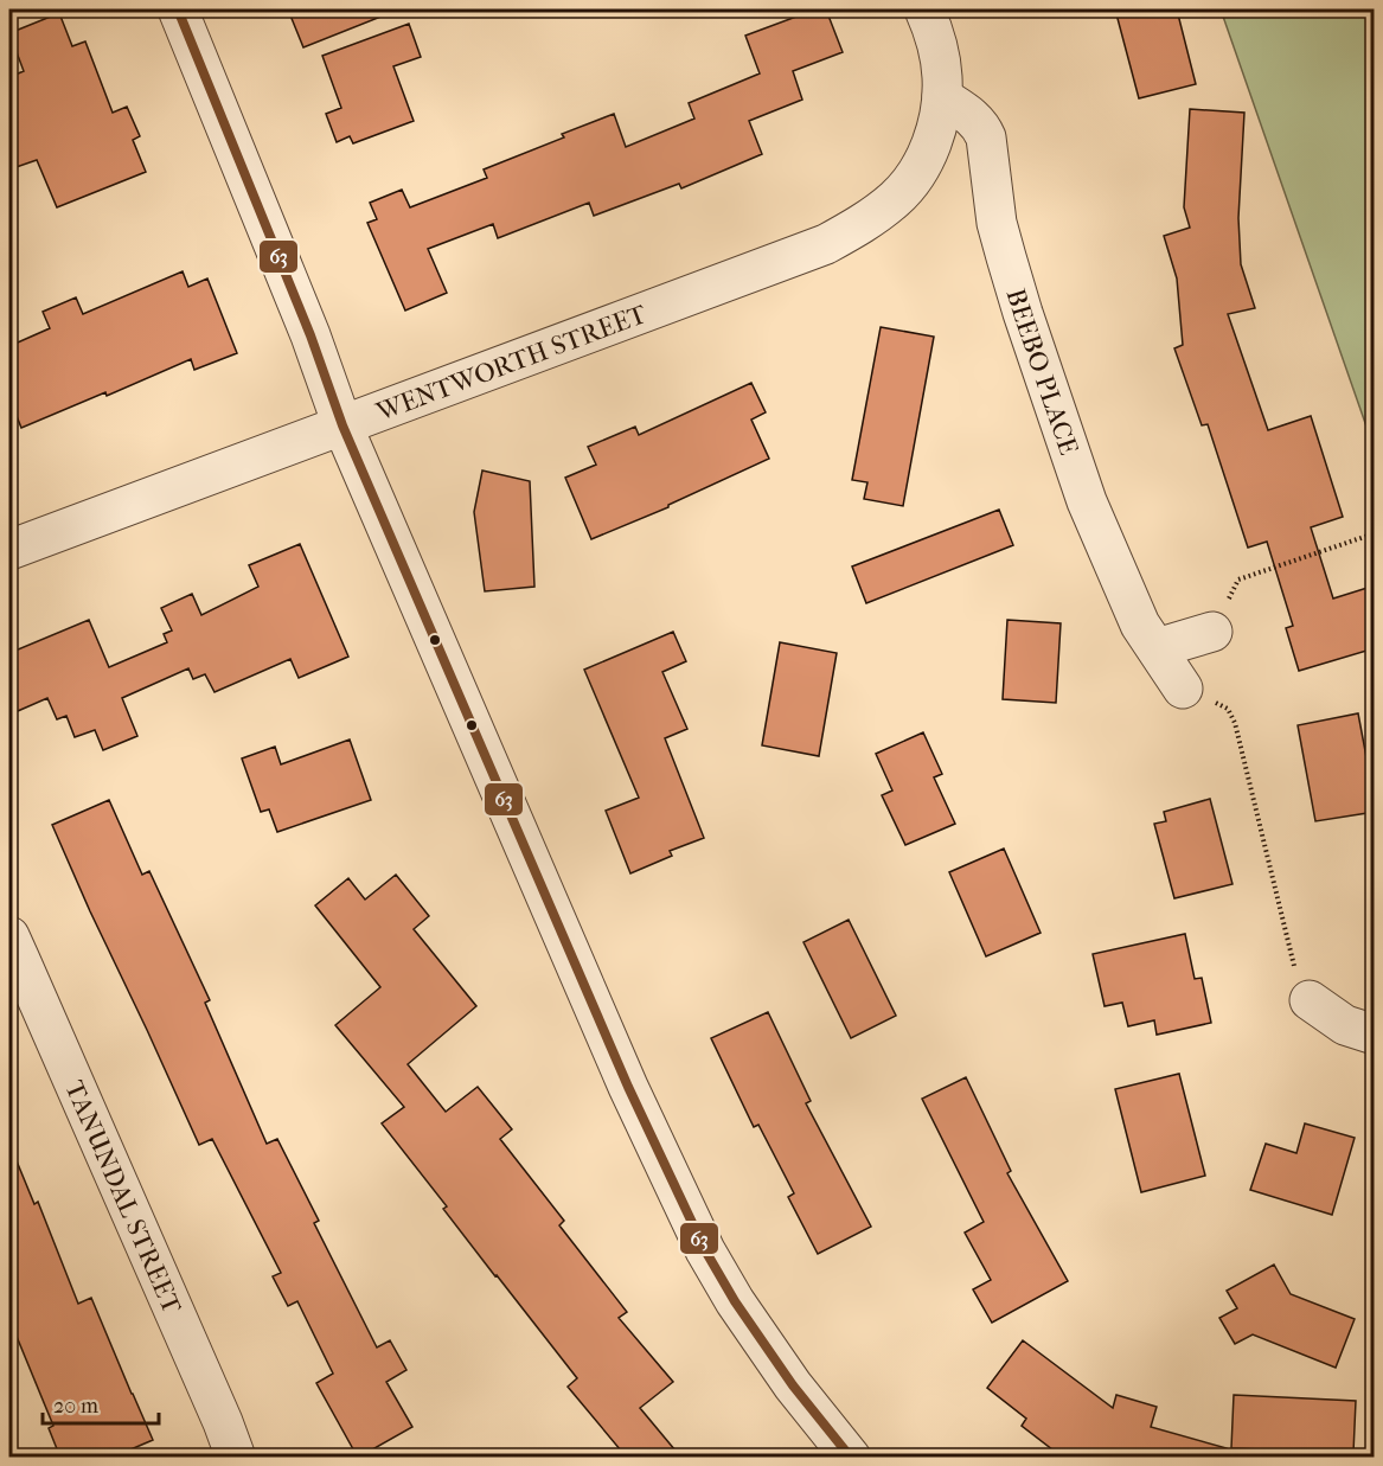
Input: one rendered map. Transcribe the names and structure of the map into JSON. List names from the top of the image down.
{
  "streets": {
    "street": ["WENTWORTH STREET", "BEEBO PLACE", "TANUNDAL STREET"]
  },
  "crossings": [
    ["WENTWORTH STREET", "BEEBO PLACE"]
  ],
  "lines": ["transit line 63"],
  "scale_bar": "20 m"
}
